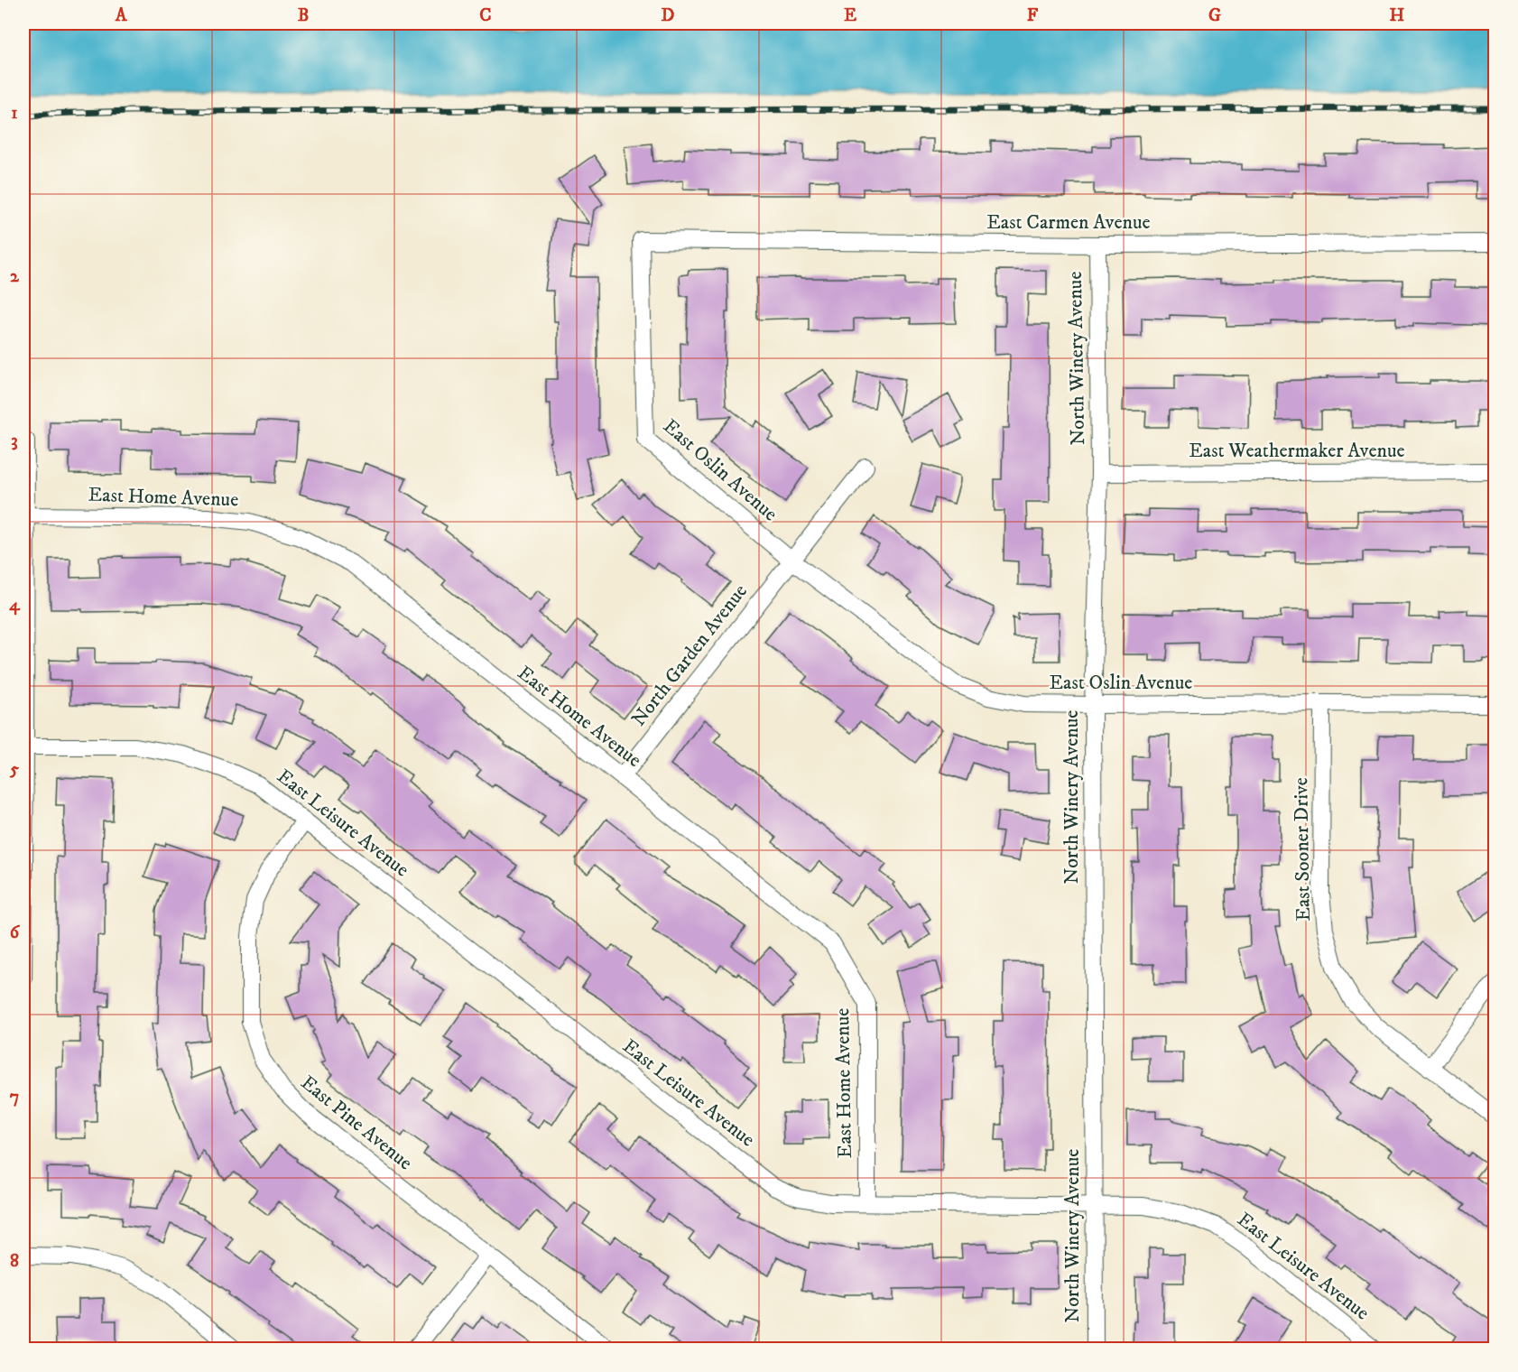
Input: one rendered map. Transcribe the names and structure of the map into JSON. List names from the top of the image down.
{
  "streets": {
    "street": [
      "East Carmen Avenue",
      "North Winery Avenue",
      "East Weathermaker Avenue",
      "East Oslin Avenue",
      "East Home Avenue",
      "North Garden Avenue",
      "East Leisure Avenue",
      "East Sooner Drive",
      "East Pine Avenue"
    ]
  },
  "crossings": [
    ["East Carmen Avenue", "North Winery Avenue"],
    ["East Carmen Avenue", "East Oslin Avenue"],
    ["North Winery Avenue", "East Weathermaker Avenue"],
    ["North Winery Avenue", "East Oslin Avenue"],
    ["North Winery Avenue", "East Leisure Avenue"],
    ["East Oslin Avenue", "North Garden Avenue"],
    ["East Oslin Avenue", "East Sooner Drive"],
    ["East Home Avenue", "North Garden Avenue"],
    ["East Home Avenue", "East Leisure Avenue"],
    ["East Leisure Avenue", "East Pine Avenue"]
  ],
  "grid": {
    "columns": [
      "A",
      "B",
      "C",
      "D",
      "E",
      "F",
      "G",
      "H"
    ],
    "rows": [
      "1",
      "2",
      "3",
      "4",
      "5",
      "6",
      "7",
      "8"
    ]
  }
}
